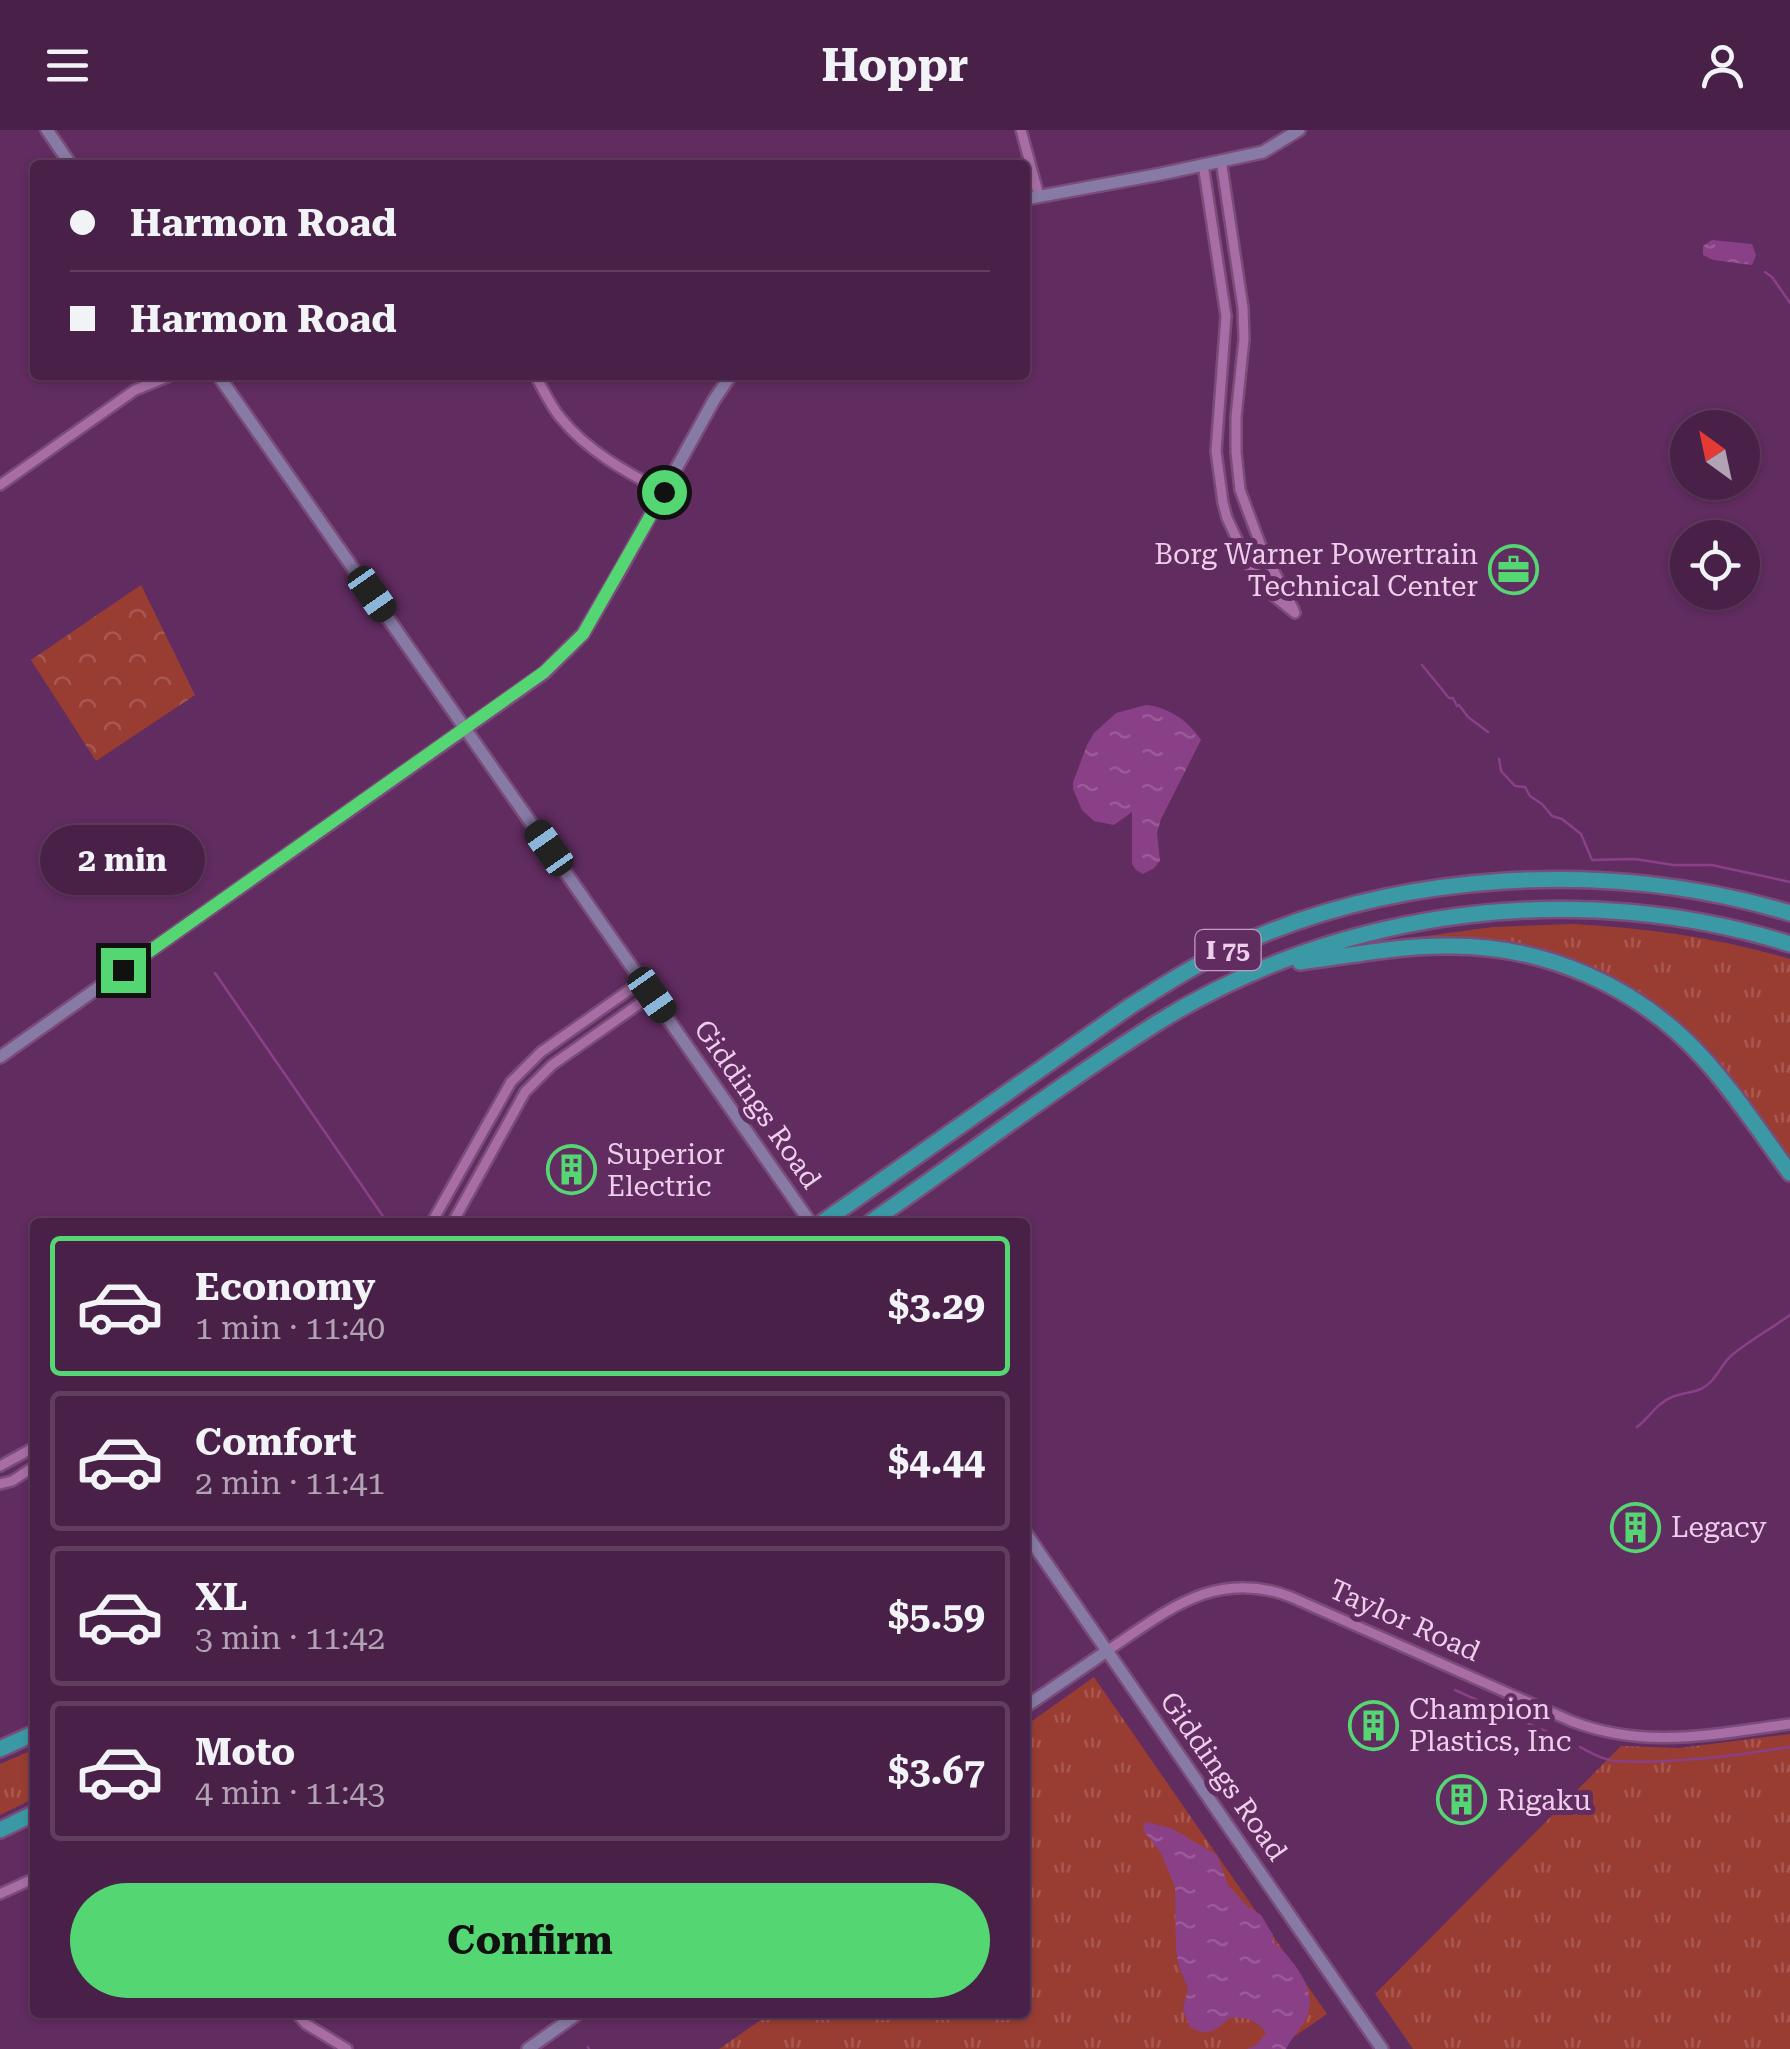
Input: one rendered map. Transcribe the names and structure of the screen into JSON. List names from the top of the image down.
{
  "streets": {
    "highway": ["I 75"],
    "street": ["Giddings Road", "Taylor Road"]
  },
  "crossings": [
    ["Giddings Road", "Taylor Road"]
  ],
  "places": {
    "office": ["Borg Warner Powertrain Technical Center"],
    "building": [
      "Superior Electric",
      "Legacy",
      "Champion Plastics, Inc",
      "Rigaku"
    ]
  },
  "north": "top left",
  "page": {
    "header": "Hoppr",
    "banner": ["Harmon Road", "Harmon Road"],
    "bubble": "2 min",
    "list": [
      {
        "name": "Economy",
        "note": "1 min · 11:40",
        "value": "$3.29"
      },
      {
        "name": "Comfort",
        "note": "2 min · 11:41",
        "value": "$4.44"
      },
      {
        "name": "XL",
        "note": "3 min · 11:42",
        "value": "$5.59"
      },
      {
        "name": "Moto",
        "note": "4 min · 11:43",
        "value": "$3.67"
      }
    ],
    "buttons": "Confirm"
  }
}
